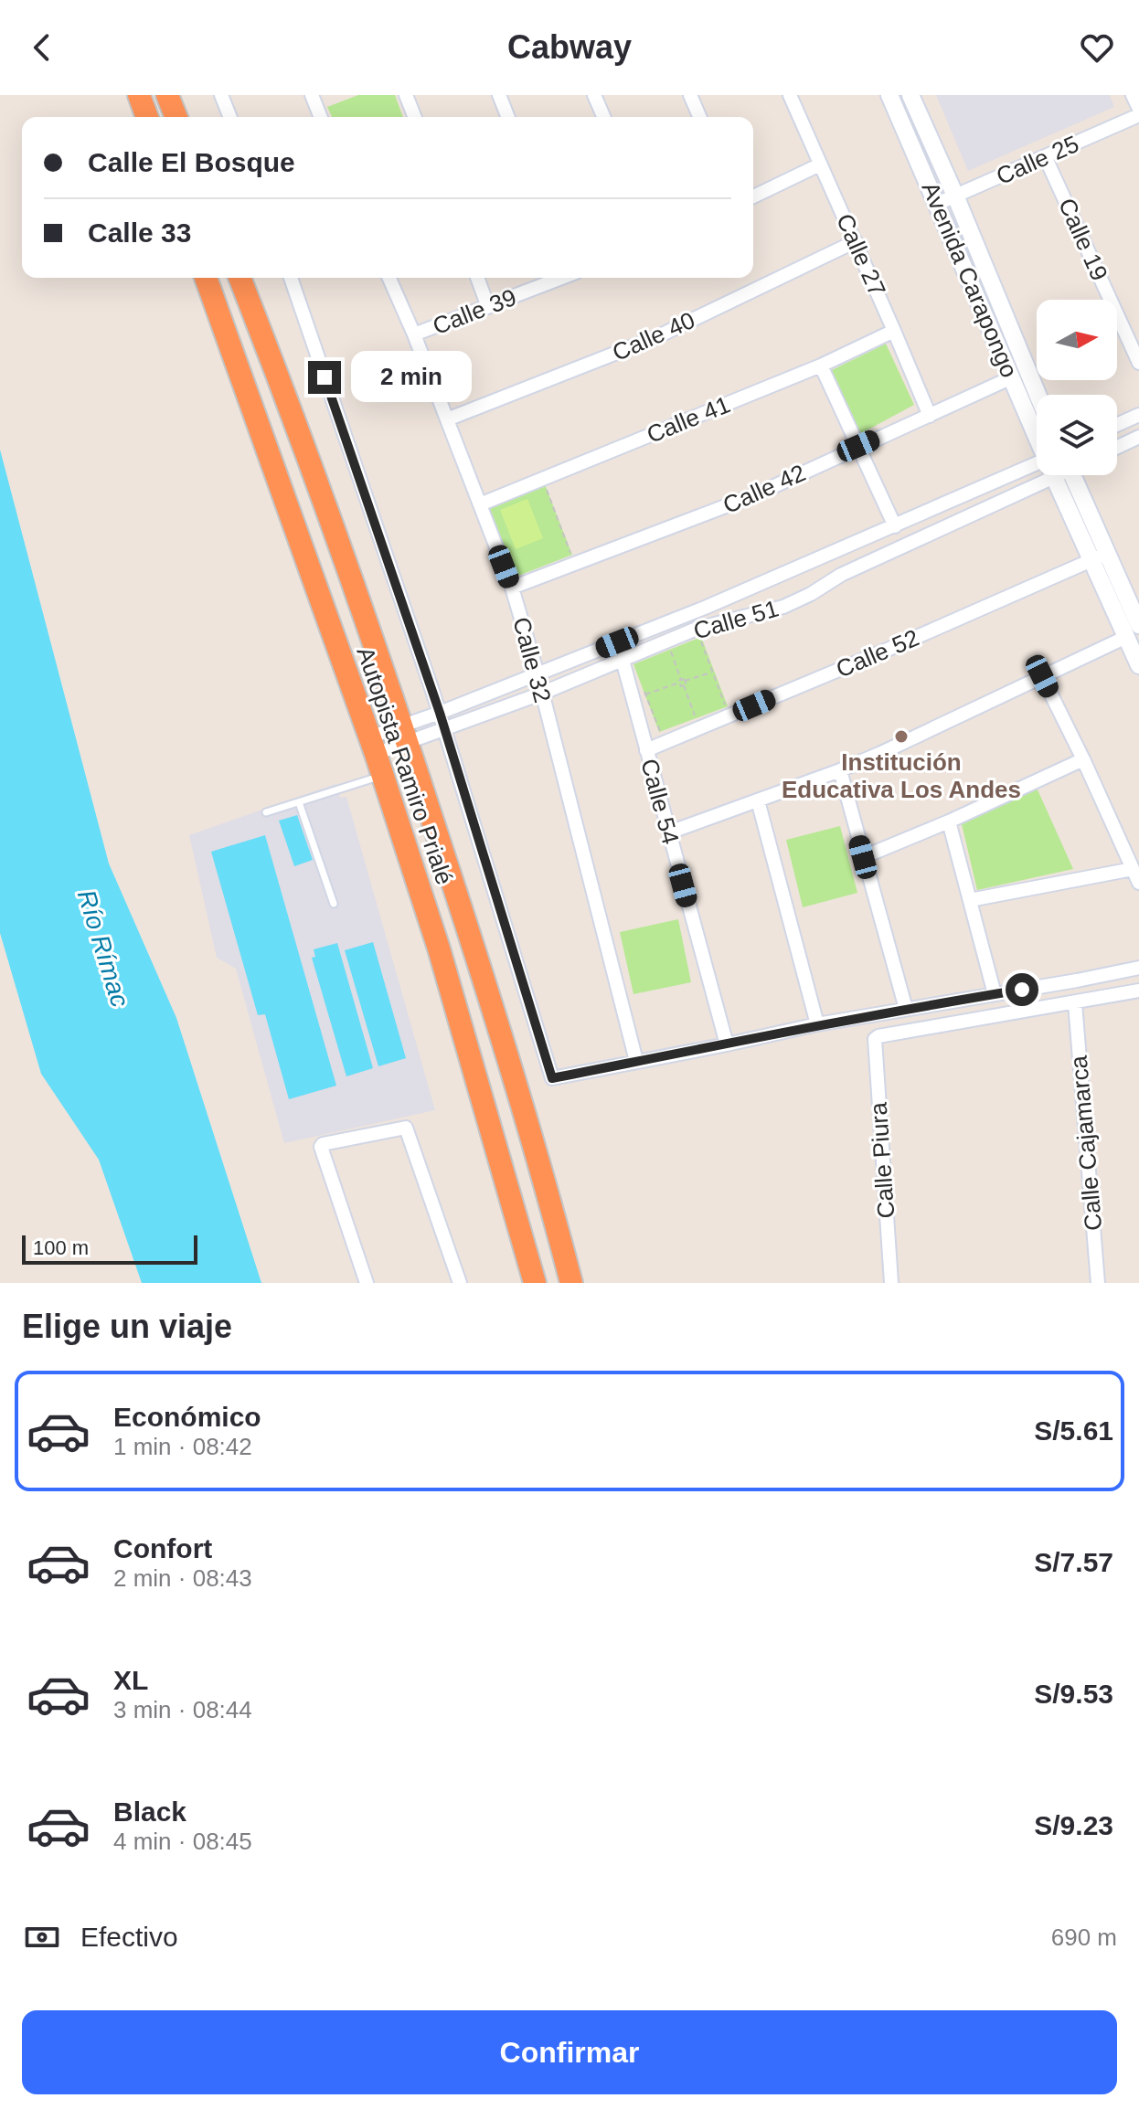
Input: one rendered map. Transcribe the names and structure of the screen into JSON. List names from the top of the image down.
{
  "streets": {
    "highway": ["Autopista Ramiro Prialé"],
    "street": [
      "Calle 25",
      "Calle 19",
      "Calle 27",
      "Avenida Carapongo",
      "Calle 39",
      "Calle 40",
      "Calle 41",
      "Calle 42",
      "Calle 51",
      "Calle 52",
      "Calle 32",
      "Calle 54",
      "Calle Cajamarca",
      "Calle Piura"
    ]
  },
  "crossings": [
    ["Calle 25", "Calle 19"],
    ["Calle 25", "Avenida Carapongo"],
    ["Calle 27", "Calle 40"],
    ["Calle 27", "Calle 41"],
    ["Calle 27", "Calle 42"],
    ["Avenida Carapongo", "Calle 42"],
    ["Avenida Carapongo", "Calle 52"],
    ["Calle 39", "Calle 32"],
    ["Calle 40", "Calle 32"],
    ["Calle 41", "Calle 32"],
    ["Calle 42", "Calle 32"],
    ["Calle 51", "Calle 32"],
    ["Calle 51", "Autopista Ramiro Prialé"],
    ["Calle 51", "Calle 54"],
    ["Calle 52", "Calle 54"],
    ["Calle Cajamarca", "Calle Piura"]
  ],
  "water": ["Río Rímac"],
  "places": ["Institución Educativa Los Andes"],
  "scale_bar": "100 m",
  "north": "right",
  "page": {
    "header": "Cabway",
    "banner": ["Calle El Bosque", "Calle 33"],
    "bubble": "2 min",
    "scale": "100 m",
    "heading": "Elige un viaje",
    "list": [
      {
        "name": "Económico",
        "note": "1 min · 08:42",
        "value": "S/5.61"
      },
      {
        "name": "Confort",
        "note": "2 min · 08:43",
        "value": "S/7.57"
      },
      {
        "name": "XL",
        "note": "3 min · 08:44",
        "value": "S/9.53"
      },
      {
        "name": "Black",
        "note": "4 min · 08:45",
        "value": "S/9.23"
      }
    ],
    "pay": ["Efectivo", "690 m"],
    "buttons": "Confirmar"
  }
}
